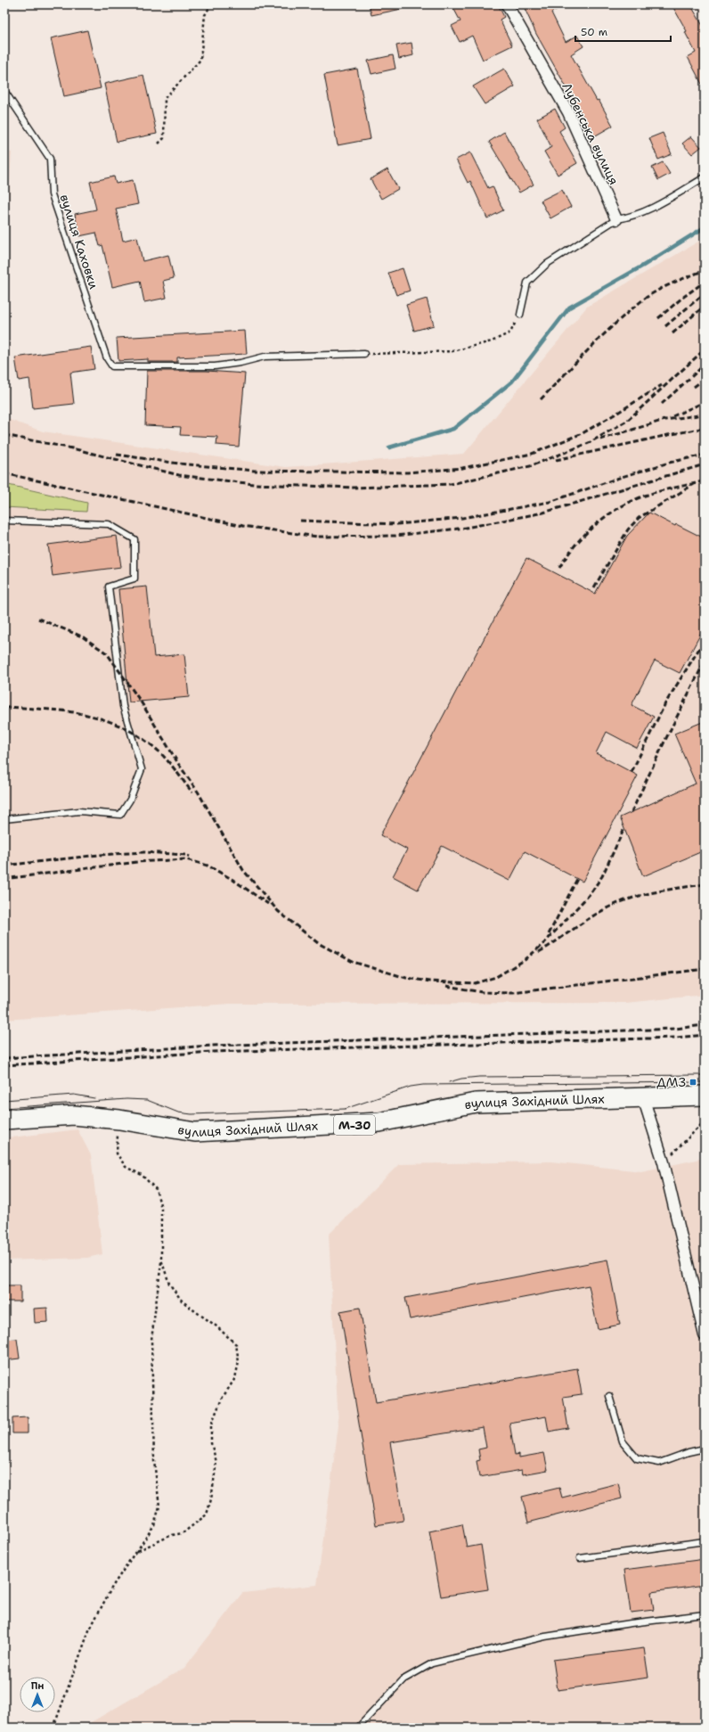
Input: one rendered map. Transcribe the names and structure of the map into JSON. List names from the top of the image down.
{
  "streets": {
    "highway": ["вулиця Західний Шлях", "М-30"],
    "street": ["Лубенська вулиця"],
    "lane": ["вулиця Каховки"]
  },
  "places": {
    "transit": ["ДМЗ"]
  },
  "scale_bar": "50 m",
  "north": "top"
}
